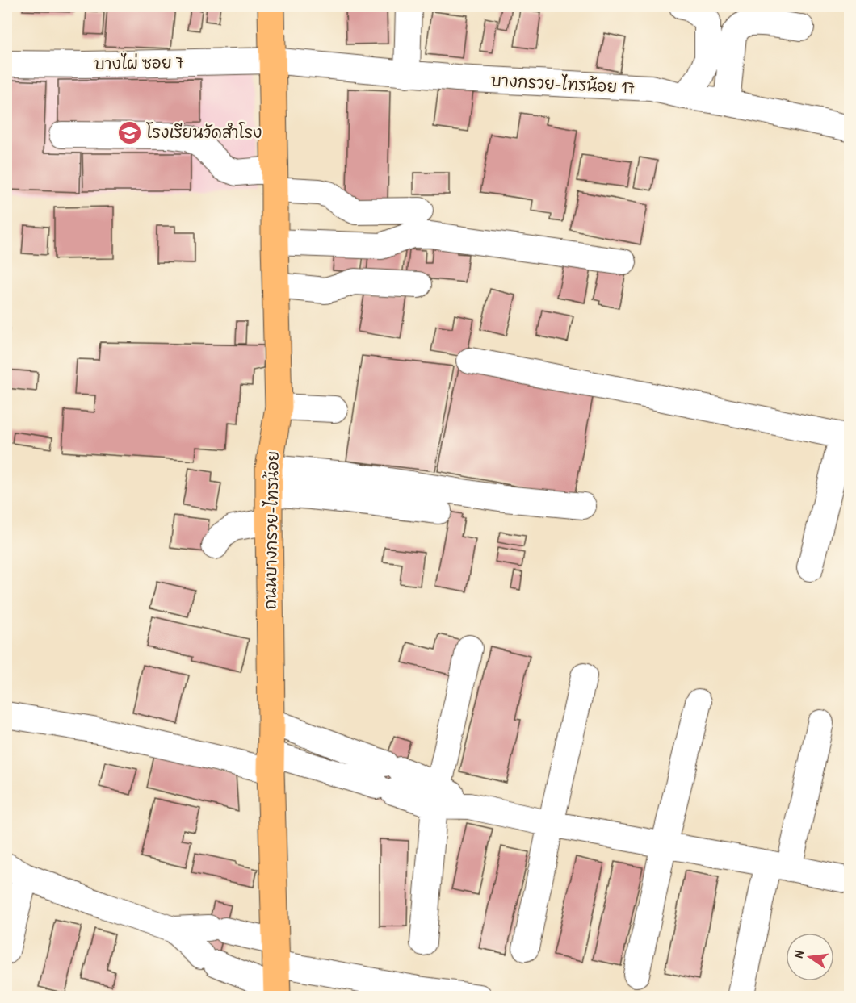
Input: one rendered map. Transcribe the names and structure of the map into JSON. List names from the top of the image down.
{
  "streets": {
    "main road": ["ถนนบางกรวย-ไทรน้อย"],
    "street": ["บางไผ่ ซอย 7", "บางกรวย-ไทรน้อย 17"]
  },
  "crossings": [
    ["บางไผ่ ซอย 7", "บางกรวย-ไทรน้อย 17"],
    ["บางไผ่ ซอย 7", "ถนนบางกรวย-ไทรน้อย"],
    ["บางกรวย-ไทรน้อย 17", "ถนนบางกรวย-ไทรน้อย"]
  ],
  "places": {
    "school or university": ["โรงเรียนวัดสำโรง"]
  },
  "north": "left"
}
